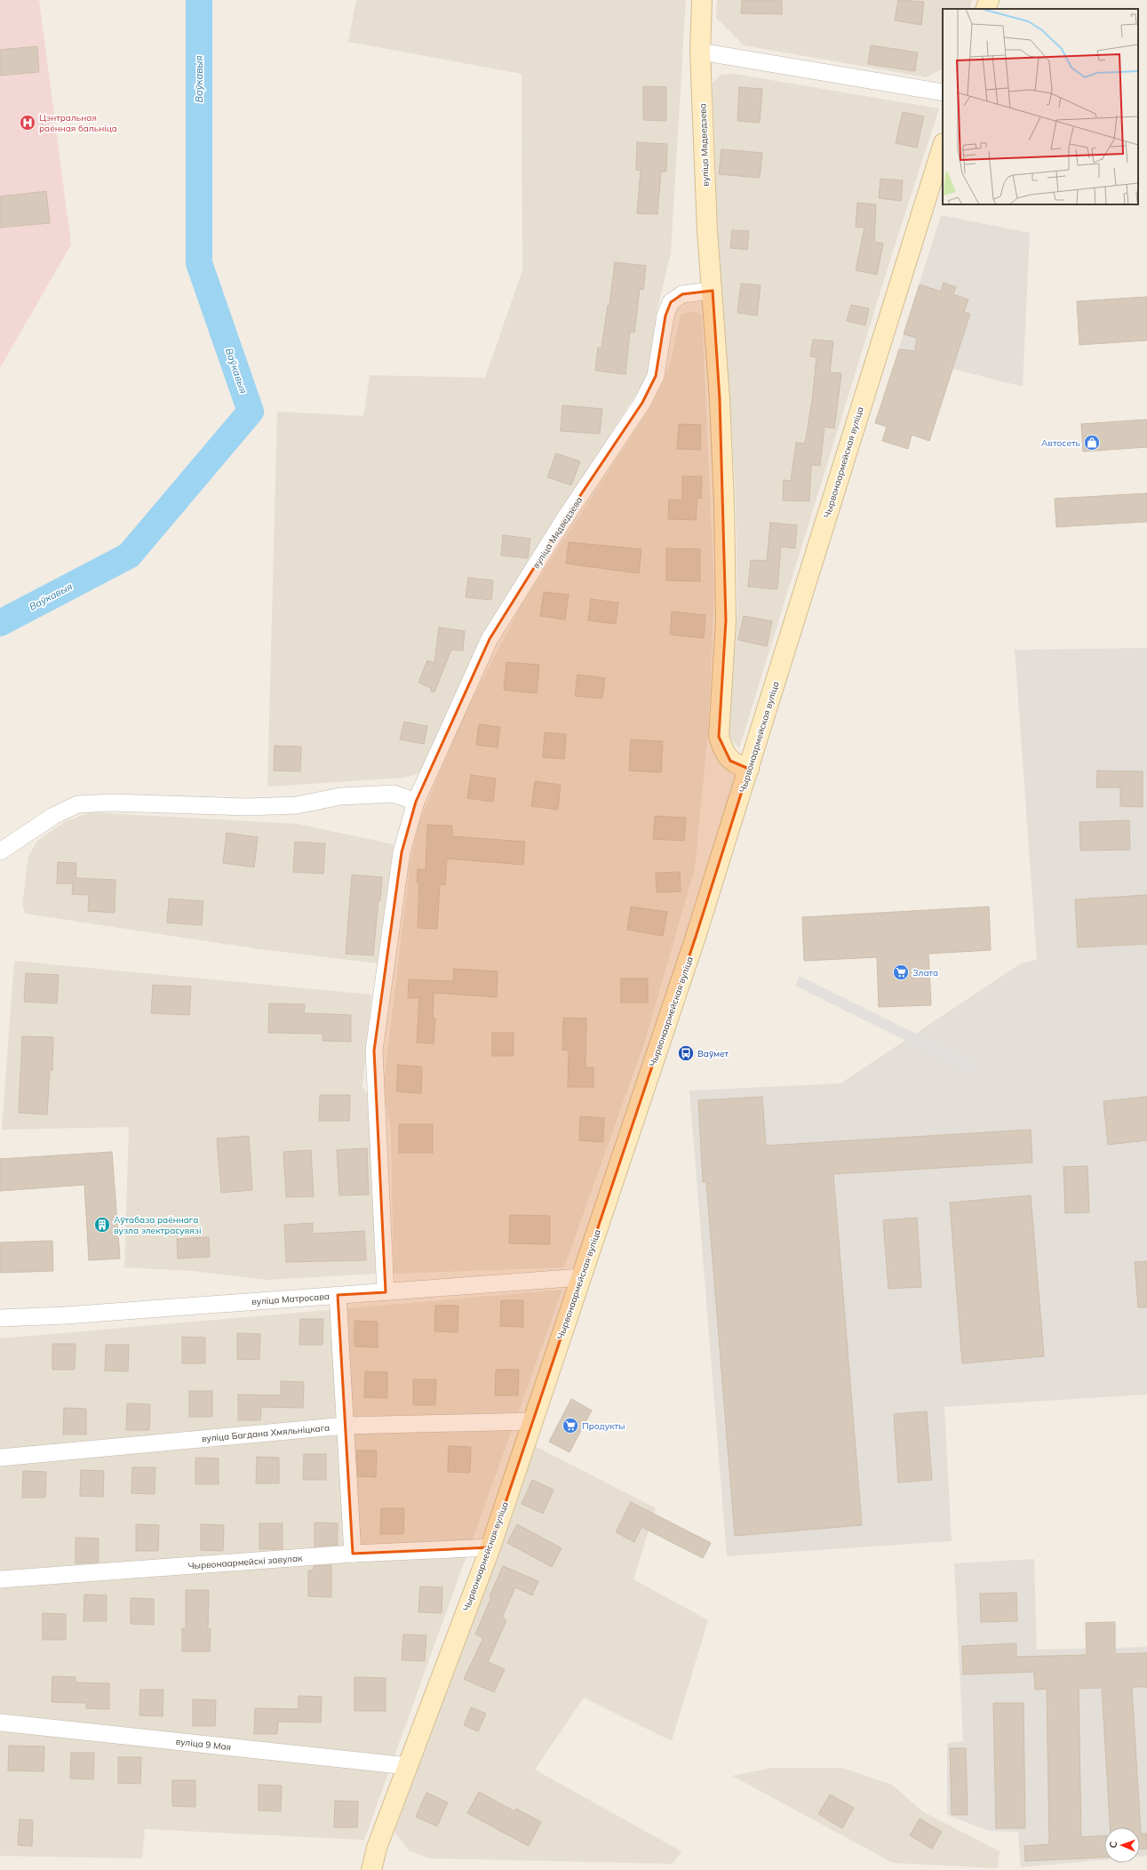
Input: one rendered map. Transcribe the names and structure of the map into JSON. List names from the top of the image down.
{
  "streets": {
    "street": [
      "вуліца Мядведзева",
      "Чырвонаармейская вуліца",
      "вуліца Матросава",
      "вуліца Багдана Хмяльніцкага",
      "Чырвонаармейскі завулак",
      "вуліца 9 Мая"
    ]
  },
  "crossings": [
    ["вуліца Мядведзева", "Чырвонаармейская вуліца"],
    ["вуліца Мядведзева", "вуліца Матросава"],
    ["Чырвонаармейская вуліца", "вуліца Матросава"],
    ["Чырвонаармейская вуліца", "вуліца Багдана Хмяльніцкага"],
    ["Чырвонаармейская вуліца", "Чырвонаармейскі завулак"],
    ["Чырвонаармейская вуліца", "вуліца 9 Мая"]
  ],
  "water": ["Ваўкавыя"],
  "places": {
    "hospital": ["Цэнтральная раённая бальніца"],
    "shop": ["Автосеть"],
    "supermarket": ["Злата", "Продукты"],
    "bus stop": ["Ваўмет"],
    "building": ["Аўтабаза раённага вузла электрасувязі"]
  },
  "north": "left"
}
